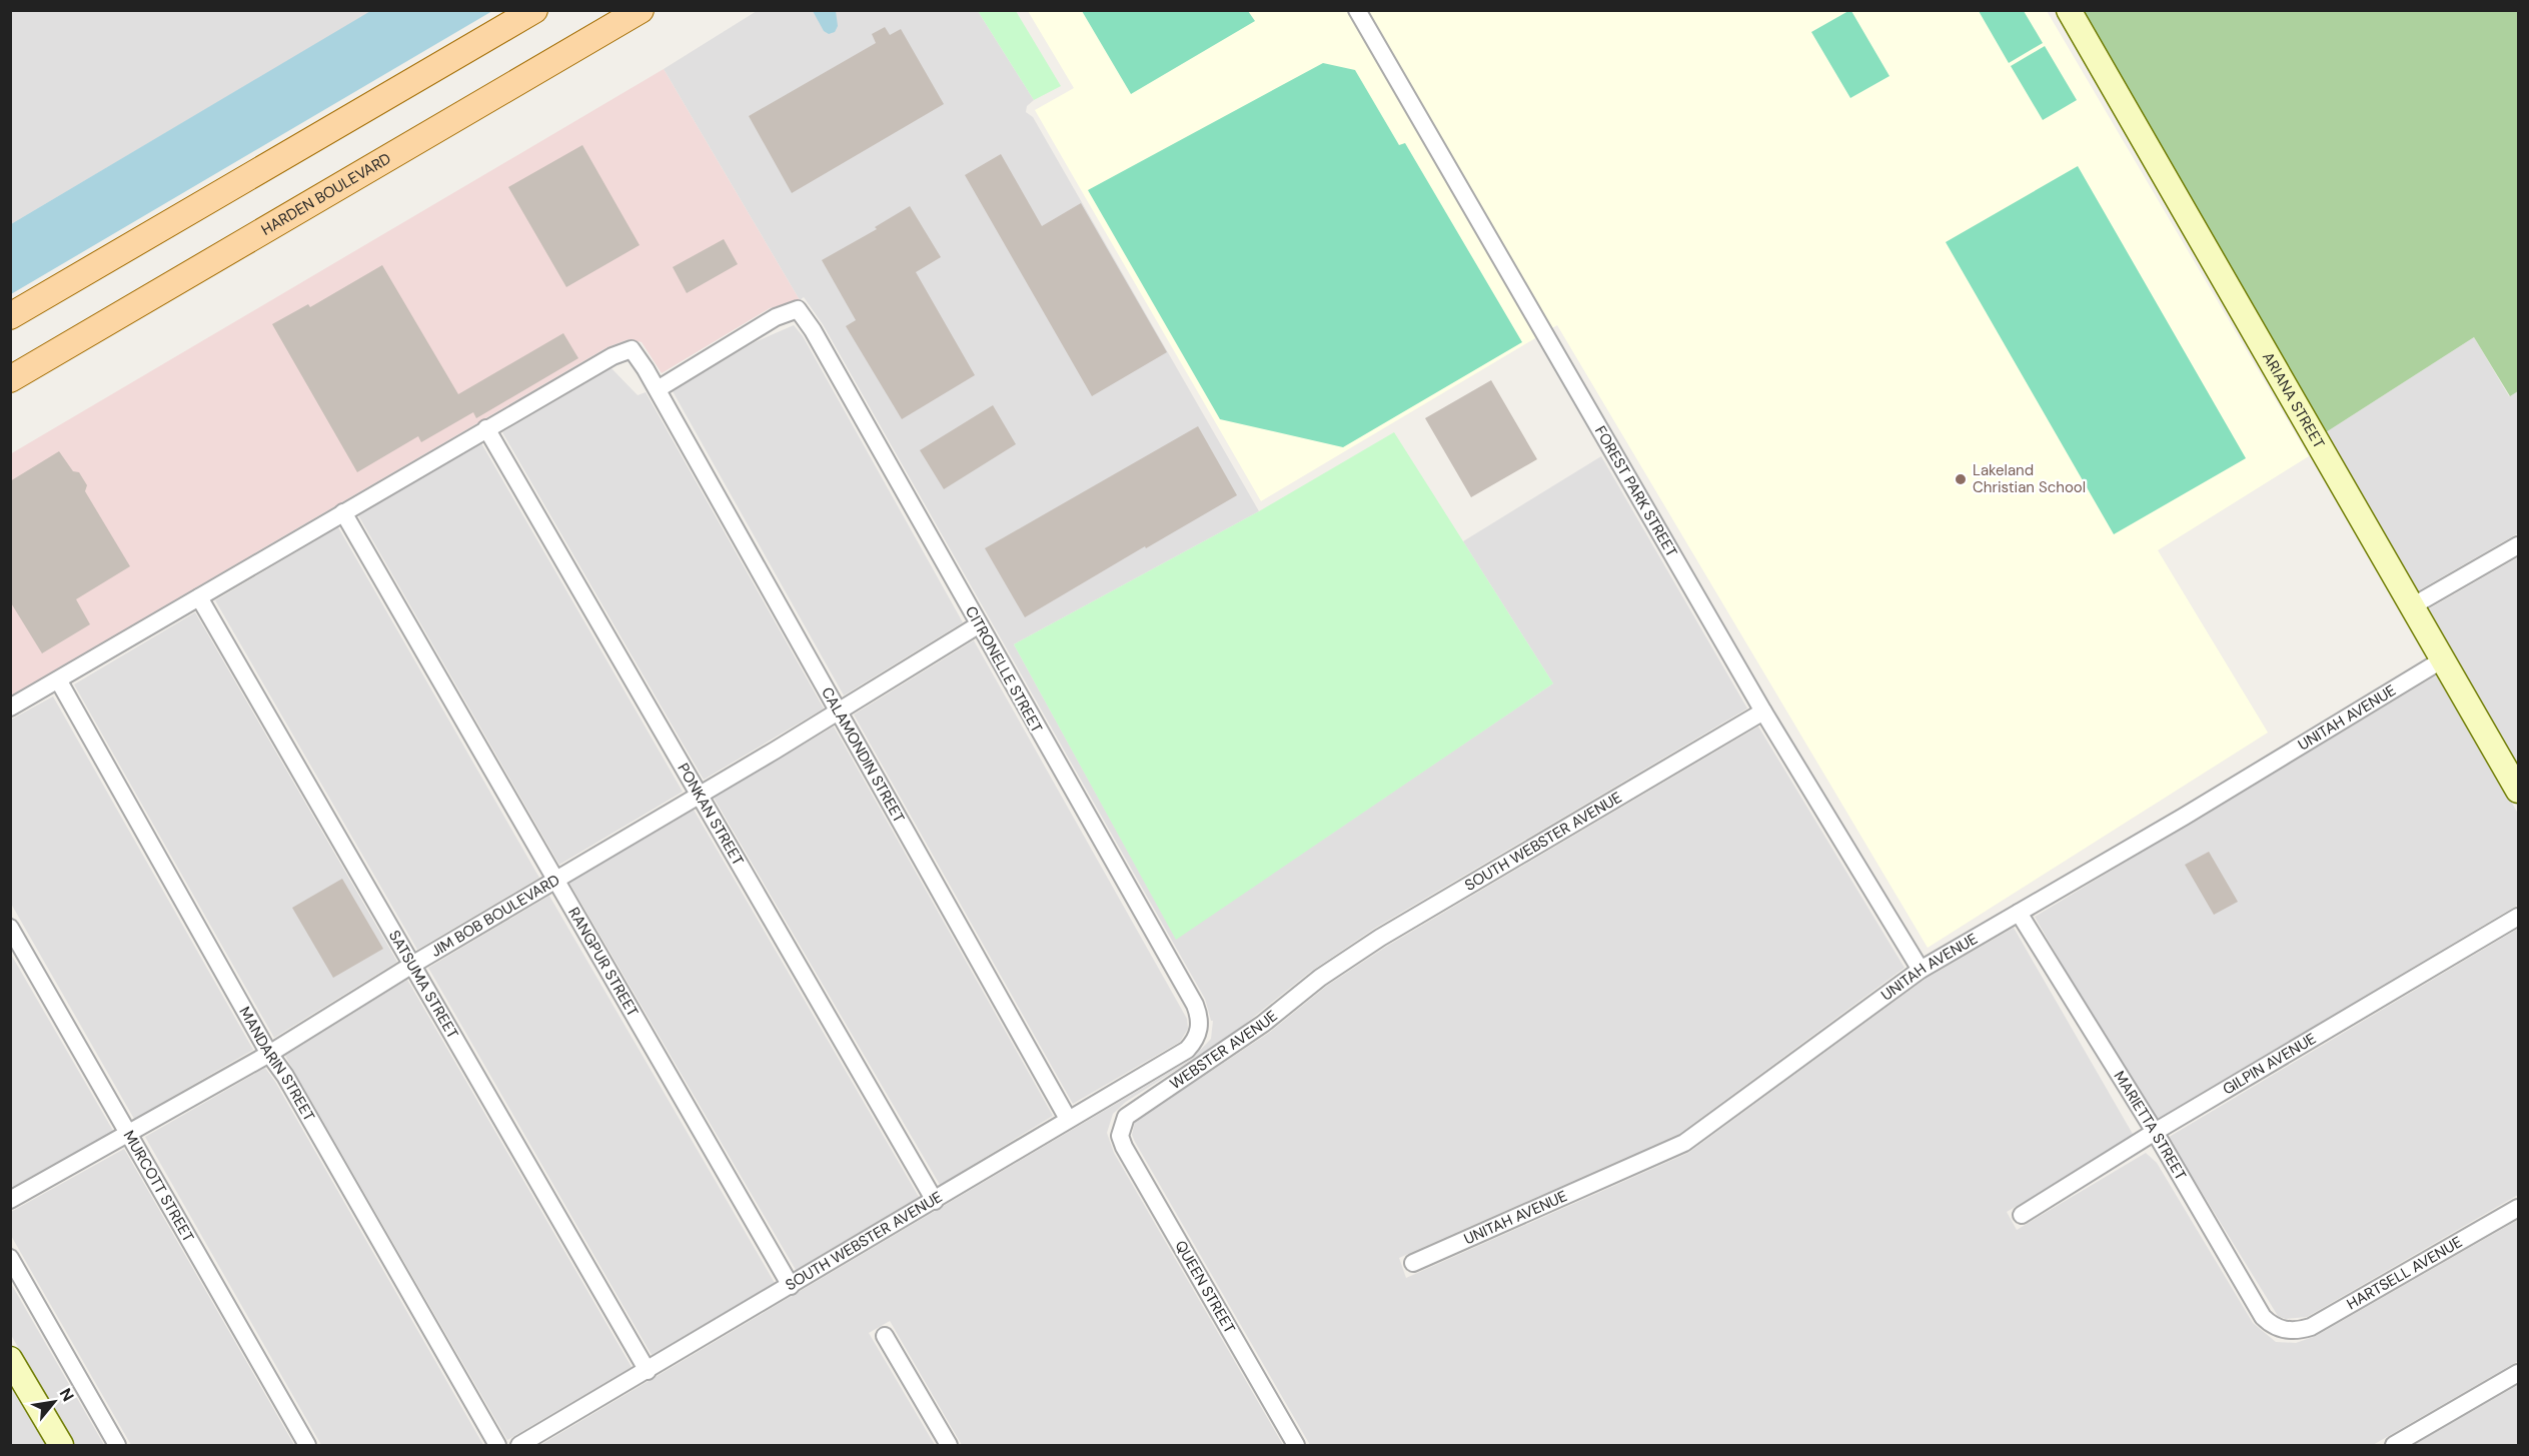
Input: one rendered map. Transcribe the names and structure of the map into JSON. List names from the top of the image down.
{
  "streets": {
    "main road": ["HARDEN BOULEVARD"],
    "street": [
      "ARIANA STREET",
      "FOREST PARK STREET",
      "CITRONELLE STREET",
      "UNITAH AVENUE",
      "CALAMONDIN STREET",
      "PONKAN STREET",
      "SOUTH WEBSTER AVENUE",
      "JIM BOB BOULEVARD",
      "RANGPUR STREET",
      "SATSUMA STREET",
      "WEBSTER AVENUE",
      "MANDARIN STREET",
      "GILPIN AVENUE",
      "MARIETTA STREET",
      "MURCOTT STREET",
      "HARTSELL AVENUE",
      "QUEEN STREET"
    ]
  },
  "crossings": [
    ["ARIANA STREET", "UNITAH AVENUE"],
    ["FOREST PARK STREET", "UNITAH AVENUE"],
    ["FOREST PARK STREET", "SOUTH WEBSTER AVENUE"],
    ["CITRONELLE STREET", "CALAMONDIN STREET"],
    ["CITRONELLE STREET", "SOUTH WEBSTER AVENUE"],
    ["CITRONELLE STREET", "JIM BOB BOULEVARD"],
    ["UNITAH AVENUE", "MARIETTA STREET"],
    ["CALAMONDIN STREET", "PONKAN STREET"],
    ["CALAMONDIN STREET", "SOUTH WEBSTER AVENUE"],
    ["CALAMONDIN STREET", "JIM BOB BOULEVARD"],
    ["PONKAN STREET", "SOUTH WEBSTER AVENUE"],
    ["PONKAN STREET", "JIM BOB BOULEVARD"],
    ["SOUTH WEBSTER AVENUE", "RANGPUR STREET"],
    ["SOUTH WEBSTER AVENUE", "SATSUMA STREET"],
    ["SOUTH WEBSTER AVENUE", "WEBSTER AVENUE"],
    ["JIM BOB BOULEVARD", "RANGPUR STREET"],
    ["JIM BOB BOULEVARD", "SATSUMA STREET"],
    ["JIM BOB BOULEVARD", "MANDARIN STREET"],
    ["JIM BOB BOULEVARD", "MURCOTT STREET"],
    ["WEBSTER AVENUE", "QUEEN STREET"],
    ["GILPIN AVENUE", "MARIETTA STREET"],
    ["MARIETTA STREET", "HARTSELL AVENUE"]
  ],
  "places": ["Lakeland Christian School"],
  "north": "top right"
}
